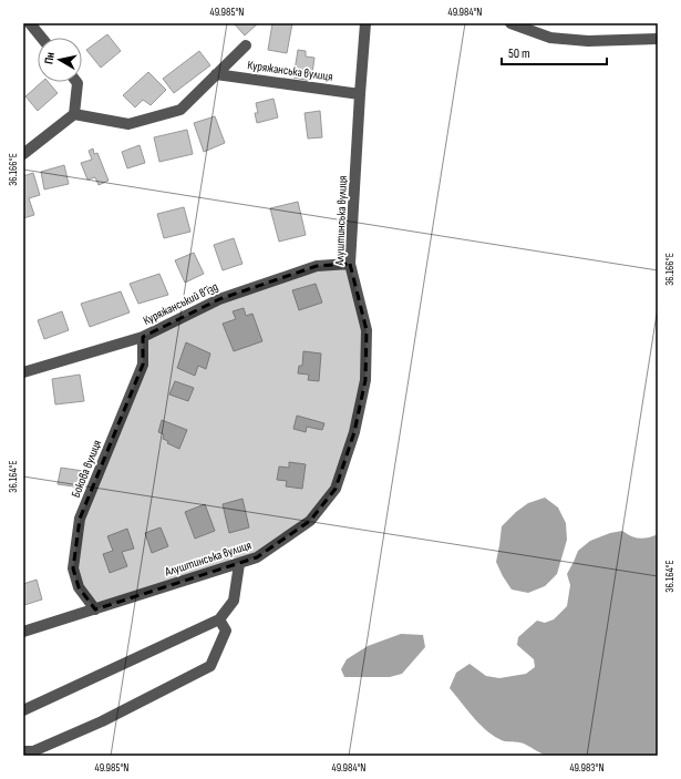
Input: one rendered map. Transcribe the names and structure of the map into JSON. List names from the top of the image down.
{
  "streets": {
    "street": [
      "Куряжанська вулиця",
      "Алуштинська вулиця",
      "Куряжанський в’їзд",
      "Бокова вулиця"
    ]
  },
  "crossings": [
    ["Куряжанська вулиця", "Алуштинська вулиця"],
    ["Алуштинська вулиця", "Куряжанський в’їзд"],
    ["Алуштинська вулиця", "Бокова вулиця"],
    ["Куряжанський в’їзд", "Бокова вулиця"]
  ],
  "scale_bar": "50 m",
  "north": "left",
  "coordinates": [
    "49.985°N",
    "49.984°N",
    "36.166°E",
    "36.164°E",
    "49.983°N"
  ]
}
